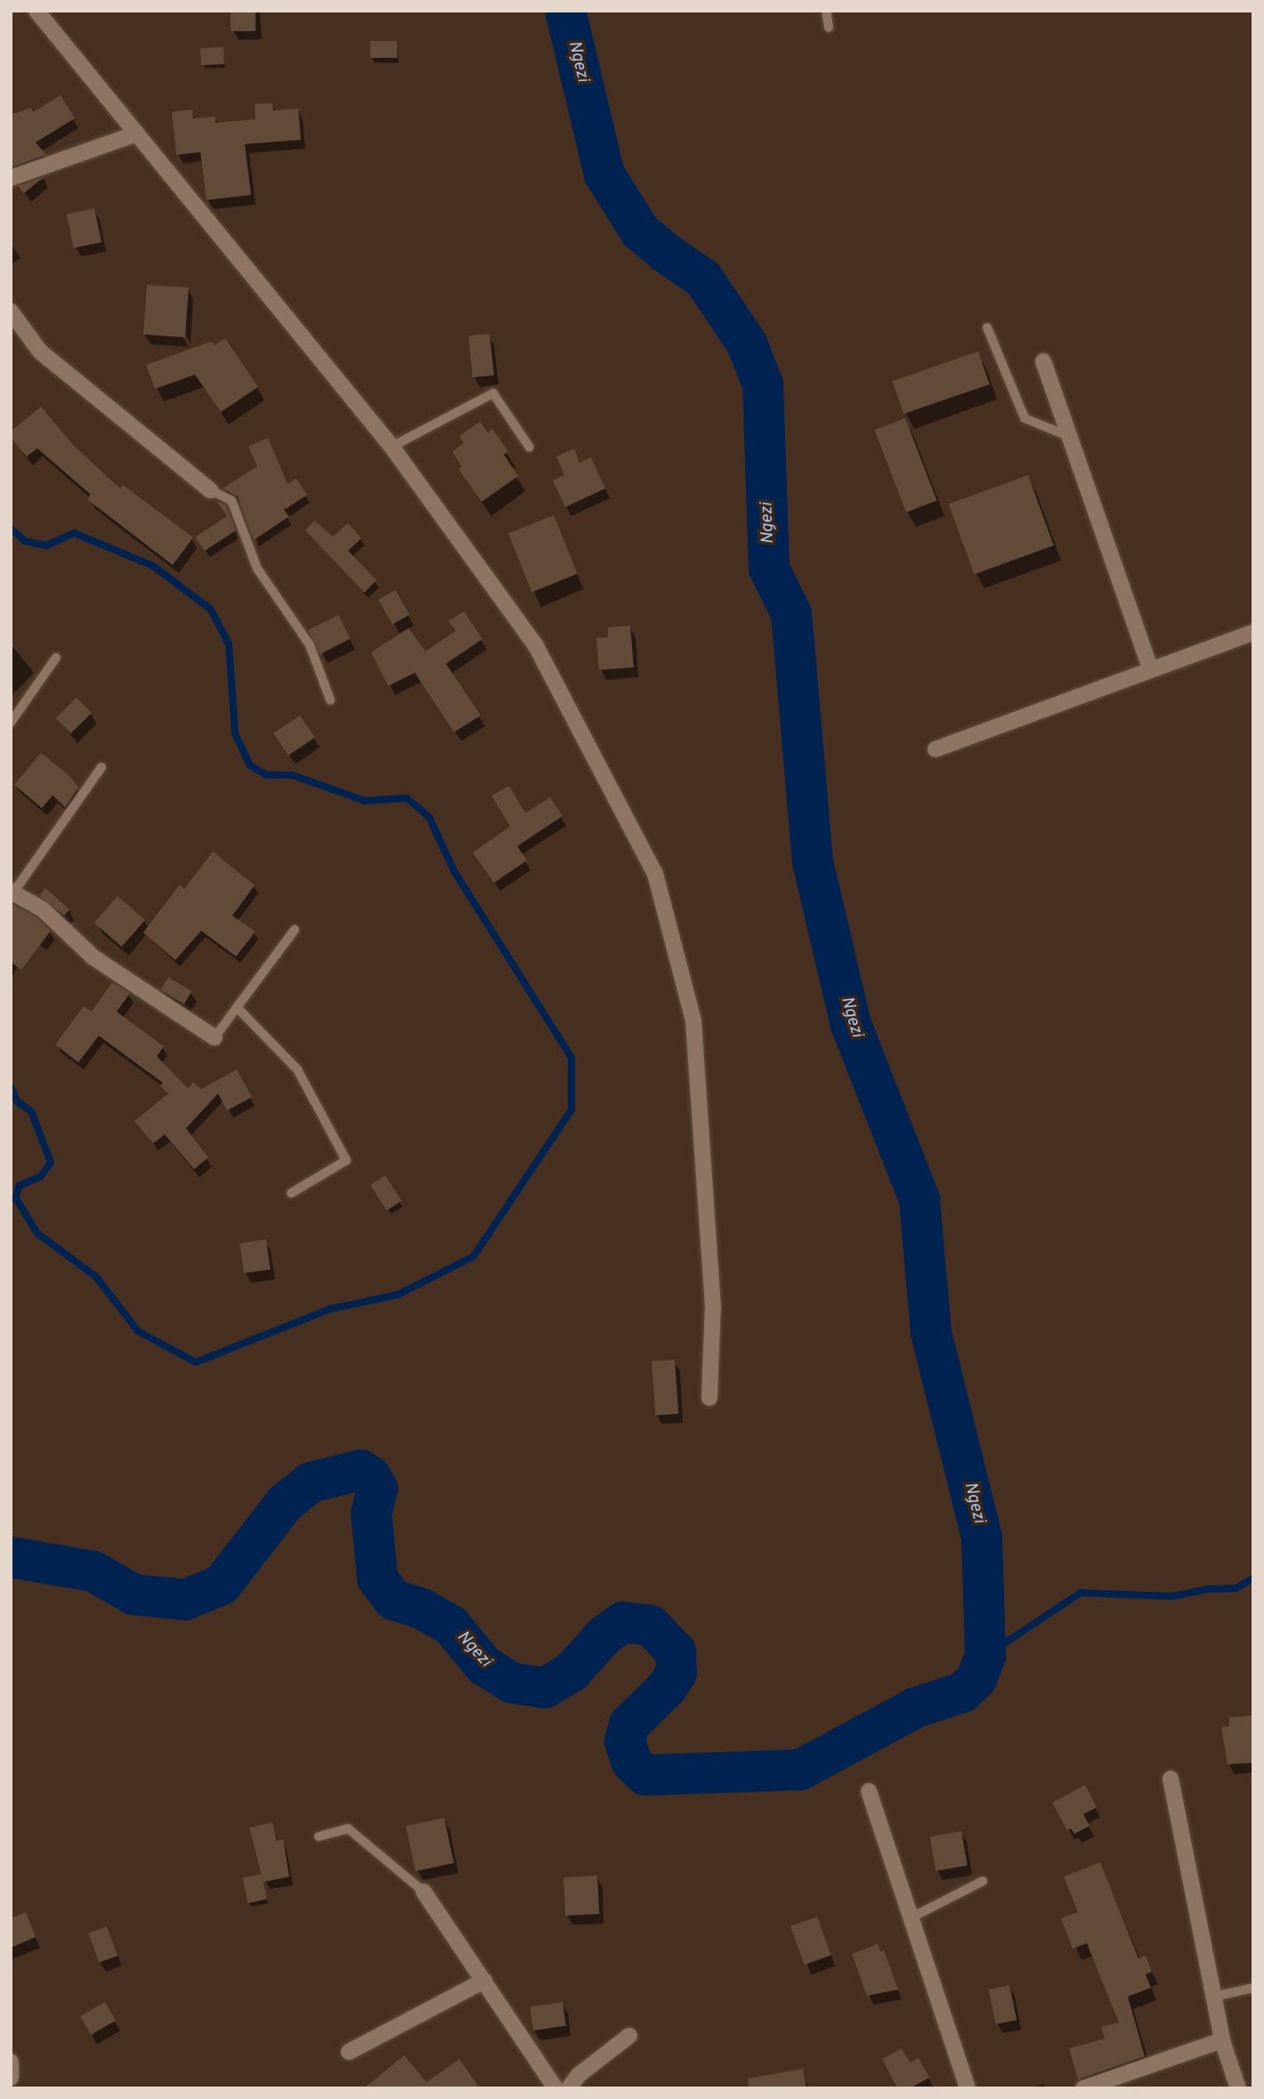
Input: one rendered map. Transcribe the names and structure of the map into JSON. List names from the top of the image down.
{
  "water": ["Ngezi"]
}
